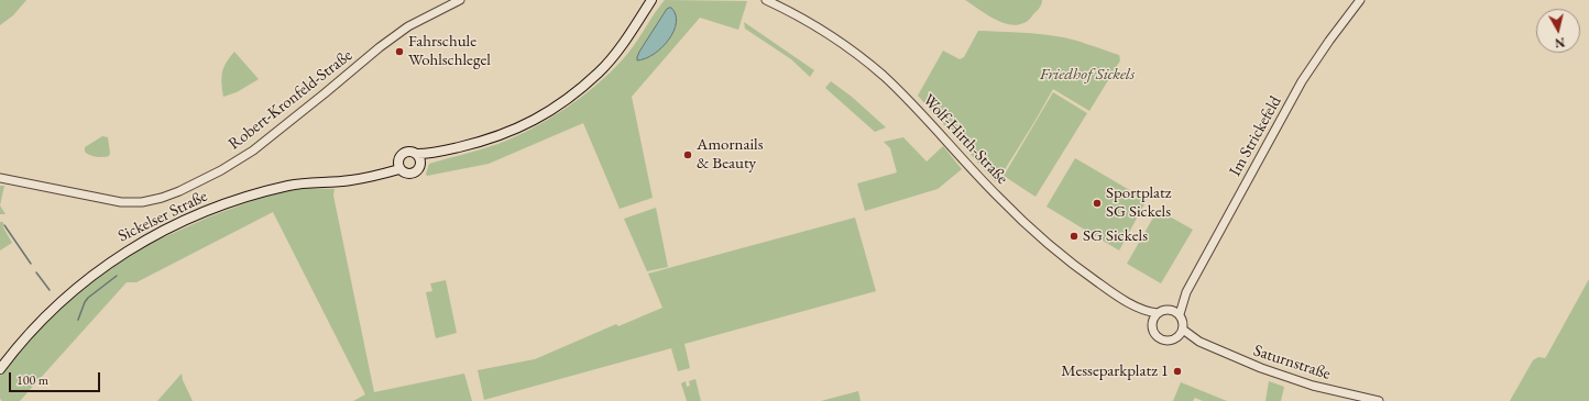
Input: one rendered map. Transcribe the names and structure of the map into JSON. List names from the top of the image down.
{
  "streets": {
    "main road": ["Sickelser Straße"],
    "street": [
      "Robert-Kronfeld-Straße",
      "Im Strickefeld",
      "Wolf-Hirth-Straße",
      "Saturnstraße"
    ]
  },
  "crossings": [
    ["Im Strickefeld", "Wolf-Hirth-Straße"],
    ["Im Strickefeld", "Saturnstraße"],
    ["Wolf-Hirth-Straße", "Saturnstraße"]
  ],
  "parks": ["Friedhof Sickels"],
  "places": [
    "Fahrschule Wohlschlegel",
    "Amornails & Beauty",
    "Sportplatz SG Sickels",
    "SG Sickels",
    "Messeparkplatz 1"
  ],
  "scale_bar": "100 m",
  "north": "bottom"
}
